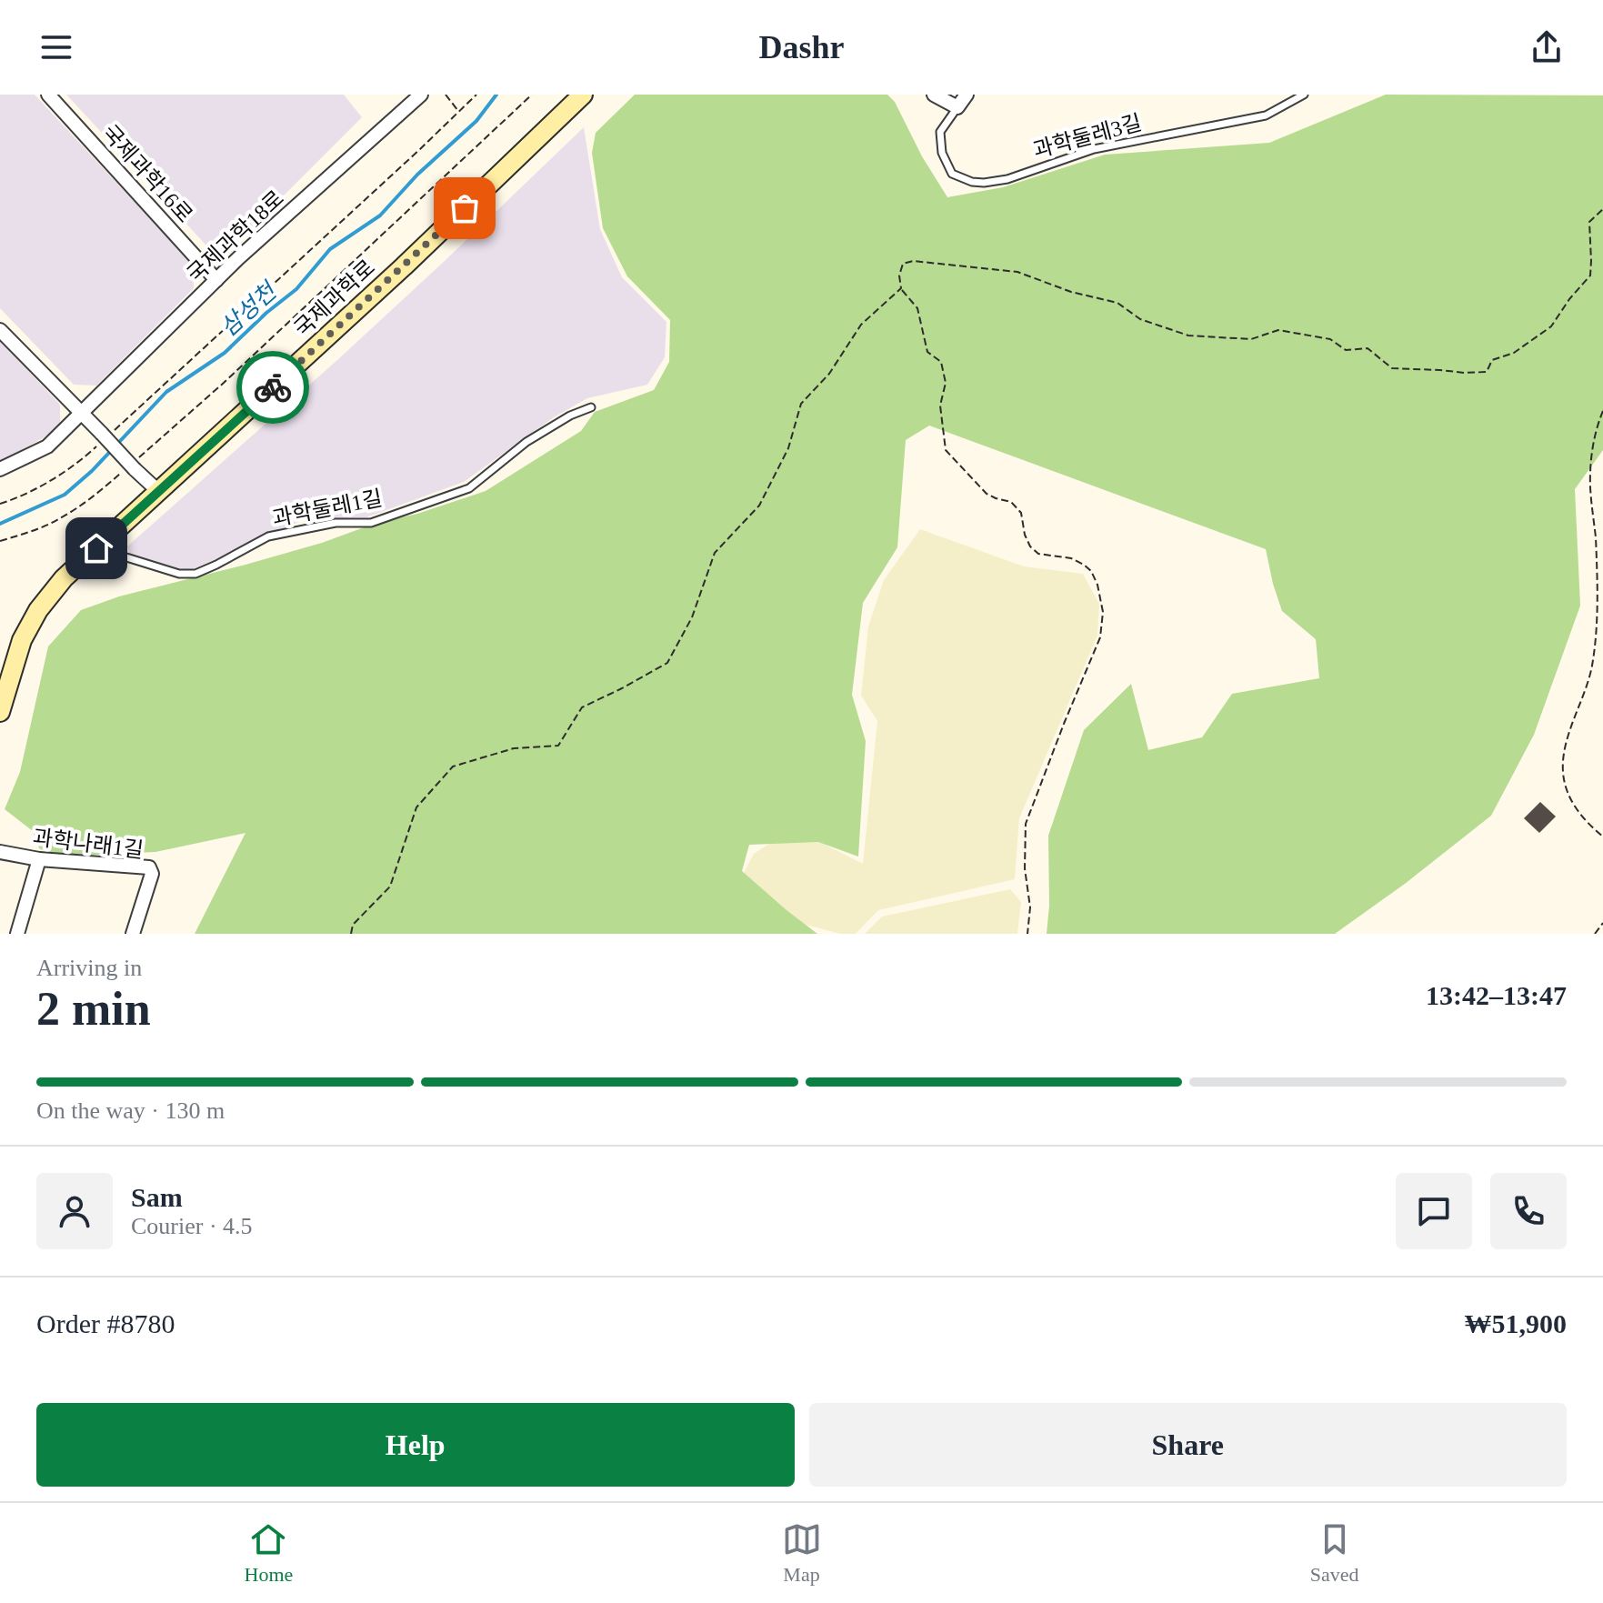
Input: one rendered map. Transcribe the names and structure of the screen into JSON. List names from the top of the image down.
{
  "streets": {
    "street": [
      "국제과학16로",
      "국제과학18로",
      "국제과학로",
      "과학나래1길"
    ],
    "lane": ["과학둘레3길", "과학둘레1길"]
  },
  "crossings": [
    ["국제과학16로", "국제과학18로"],
    ["국제과학로", "과학둘레1길"]
  ],
  "water": ["삼성천"],
  "page": {
    "header": "Dashr",
    "heading": ["2 min", "Arriving in", "13:42–13:47"],
    "panel": [
      "Sam",
      "Courier · 4.5",
      "Order #8780",
      "₩51,900"
    ],
    "bar": "On the way · 130 m",
    "buttons": ["Help", "Share"],
    "tabs": ["Home", "Map", "Saved"]
  }
}
